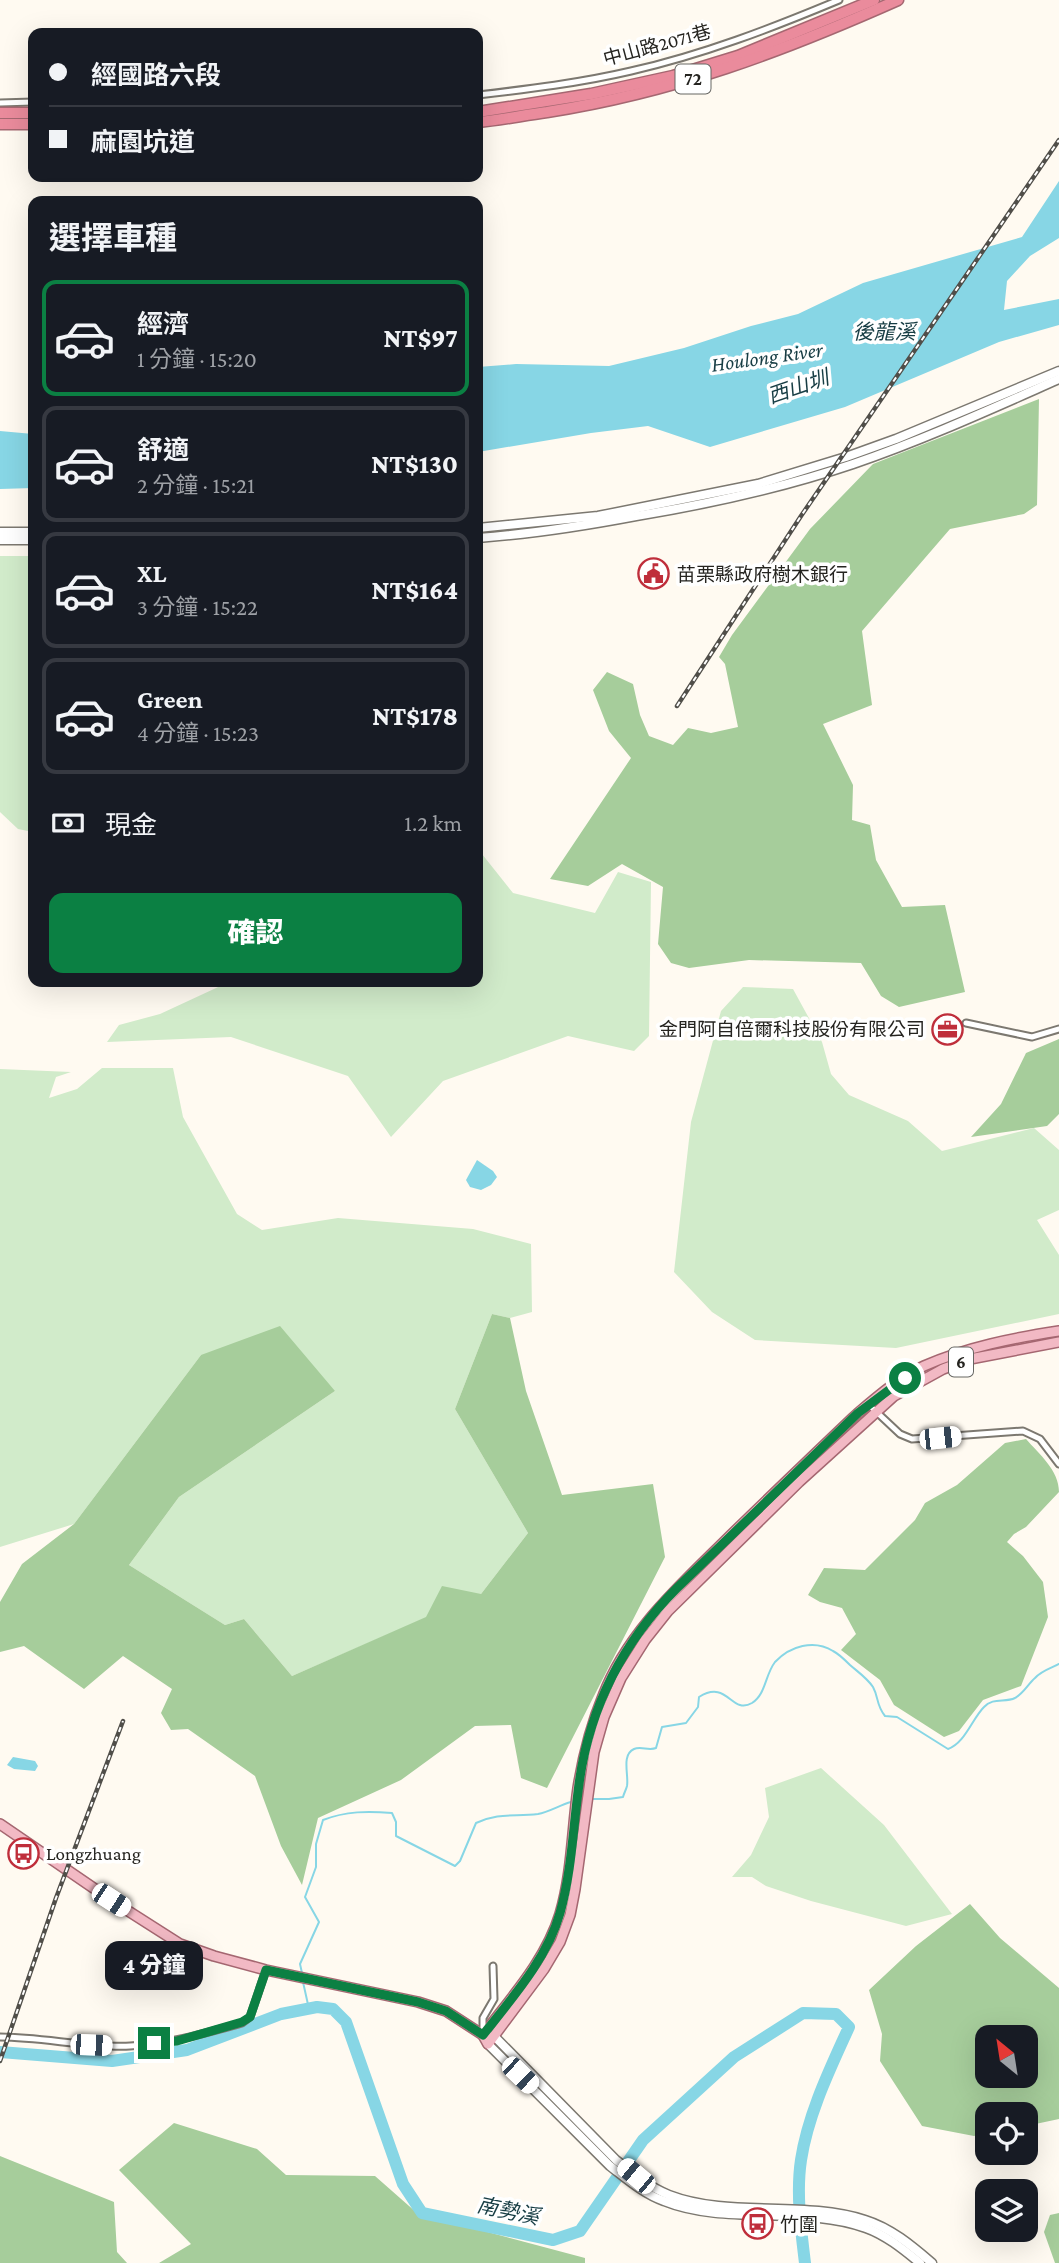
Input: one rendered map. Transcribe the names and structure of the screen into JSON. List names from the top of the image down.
{
  "streets": {
    "highway": ["72"],
    "main road": ["6"],
    "street": ["中山路2071巷"]
  },
  "water": [
    "後龍溪",
    "Houlong River",
    "西山圳",
    "南勢溪"
  ],
  "places": {
    "public building": ["苗栗縣政府樹木銀行"],
    "office": ["金門阿自倍爾科技股份有限公司"],
    "bus stop": ["Longzhuang", "竹圍"]
  },
  "north": "top left",
  "page": {
    "banner": ["經國路六段", "麻園坑道"],
    "heading": "選擇車種",
    "list": [
      {
        "name": "經濟",
        "note": "1 分鐘 · 15:20",
        "value": "NT$97"
      },
      {
        "name": "舒適",
        "note": "2 分鐘 · 15:21",
        "value": "NT$130"
      },
      {
        "name": "XL",
        "note": "3 分鐘 · 15:22",
        "value": "NT$164"
      },
      {
        "name": "Green",
        "note": "4 分鐘 · 15:23",
        "value": "NT$178"
      }
    ],
    "pay": ["現金", "1.2 km"],
    "buttons": "確認",
    "bubble": "4 分鐘"
  }
}
